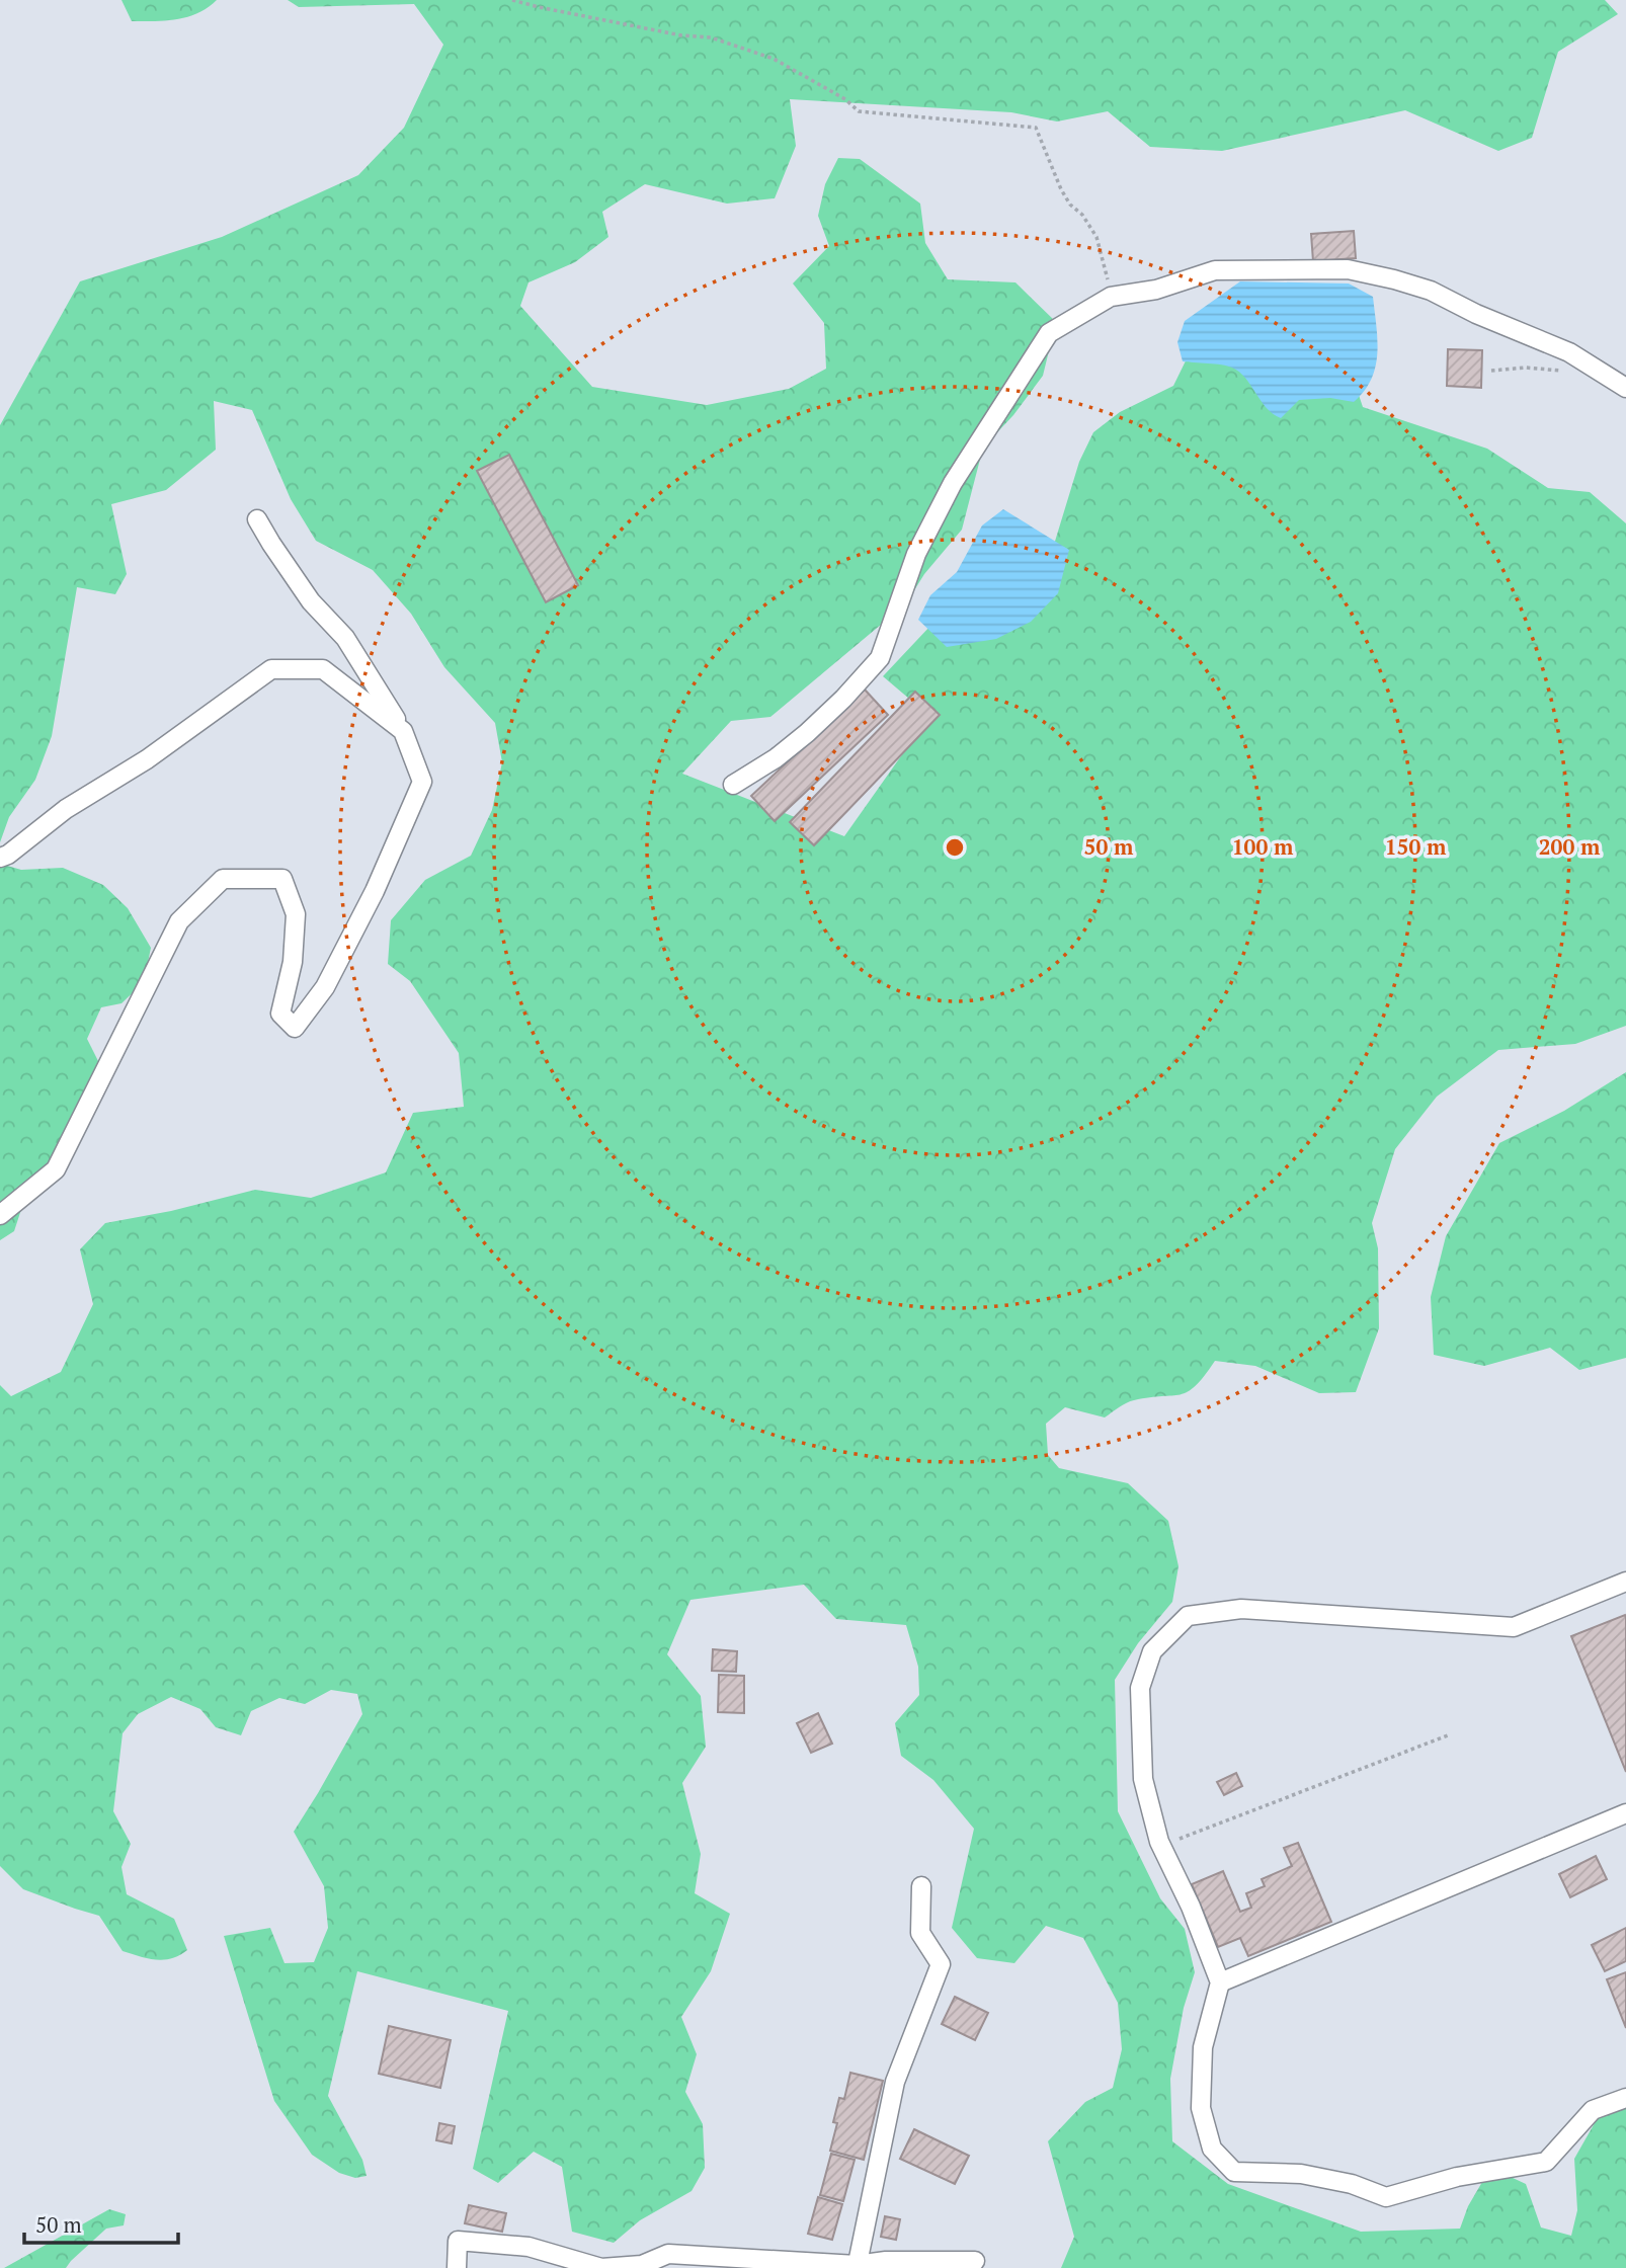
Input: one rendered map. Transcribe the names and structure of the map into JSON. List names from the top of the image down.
{
  "scale_bar": "50 m",
  "rings": [
    "50 m",
    "100 m",
    "150 m",
    "200 m"
  ]
}
